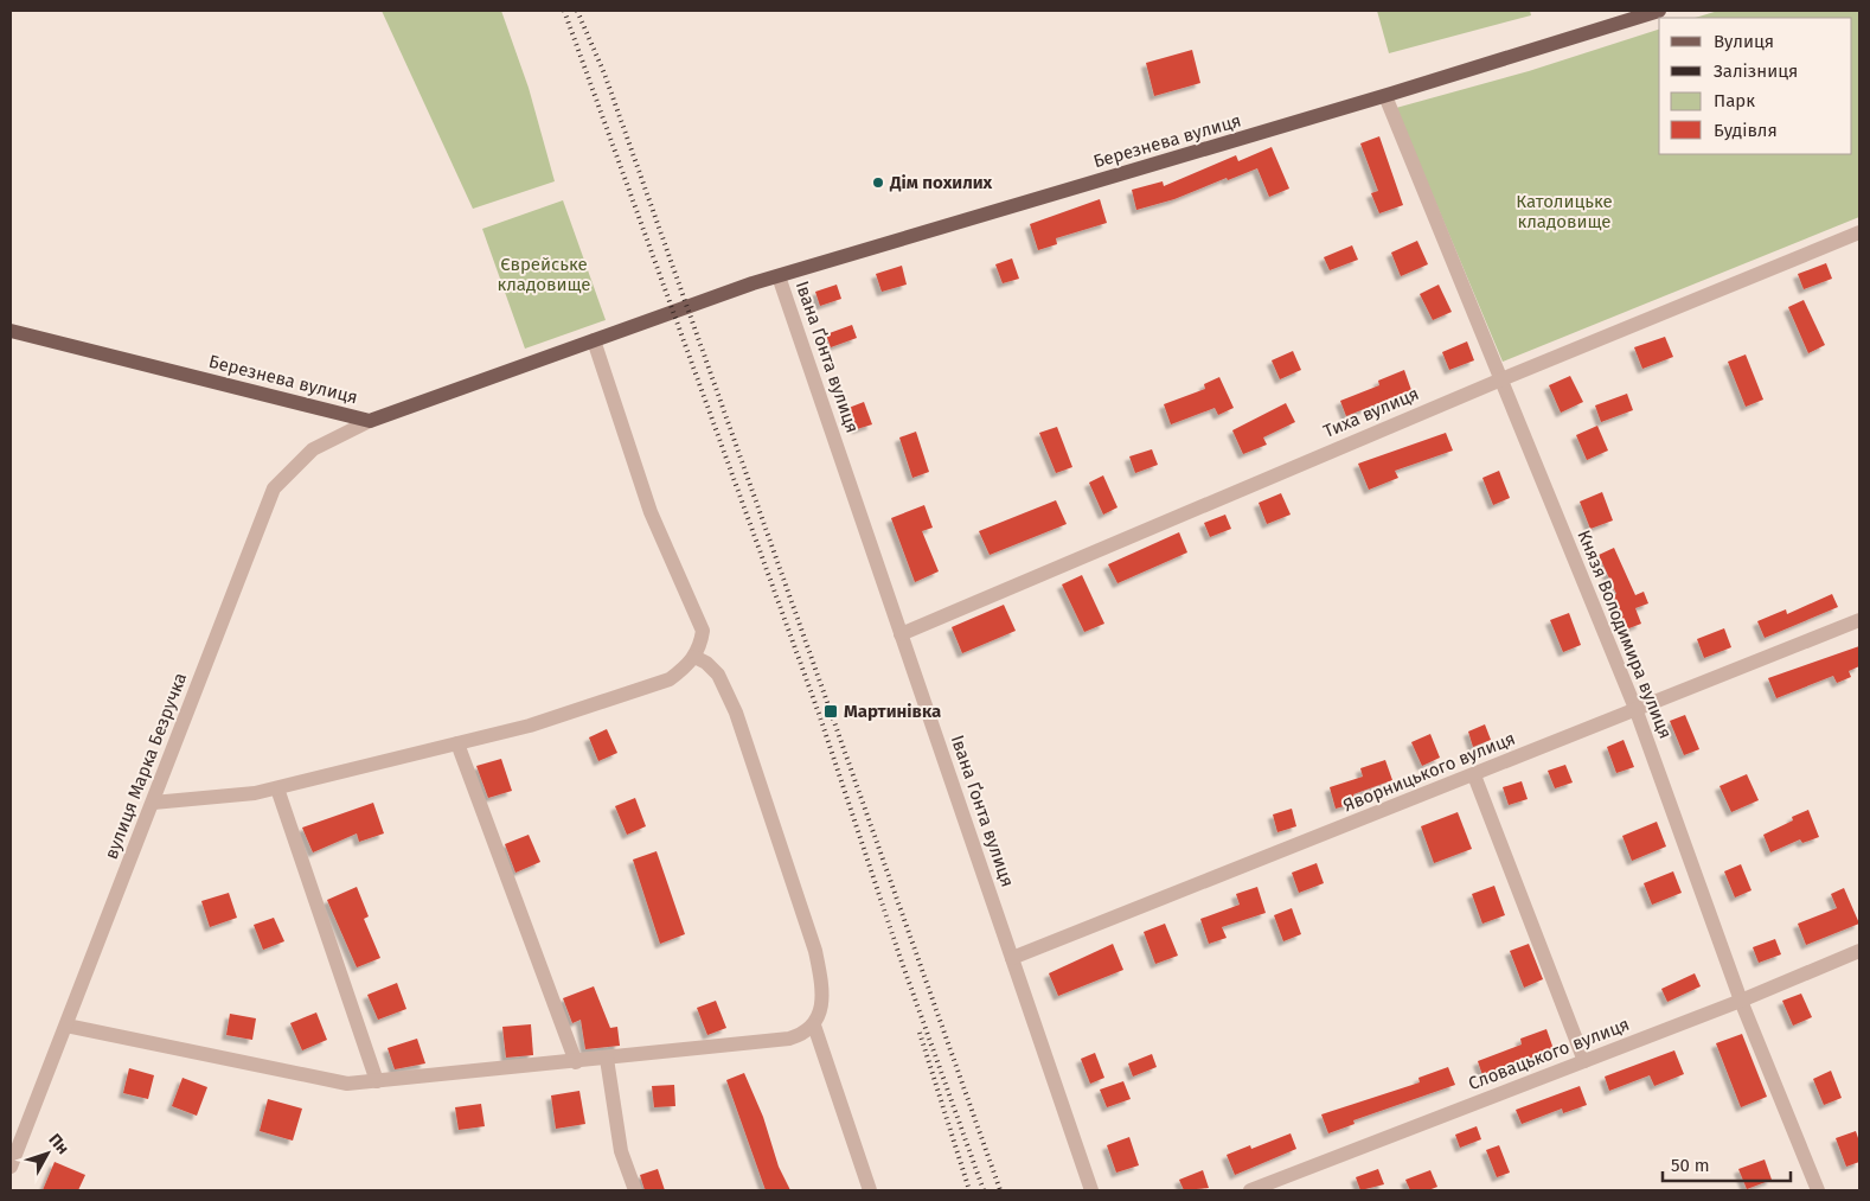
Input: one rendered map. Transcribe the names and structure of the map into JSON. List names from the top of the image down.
{
  "streets": {
    "main road": ["Березнева вулиця"],
    "street": [
      "Івана Ґонта вулиця",
      "Тиха вулиця",
      "Князя Володимира вулиця",
      "вулиця Марка Безручка",
      "Яворницького вулиця",
      "Словацького вулиця"
    ]
  },
  "crossings": [
    ["Березнева вулиця", "Івана Ґонта вулиця"],
    ["Березнева вулиця", "Князя Володимира вулиця"],
    ["Березнева вулиця", "вулиця Марка Безручка"],
    ["Івана Ґонта вулиця", "Тиха вулиця"],
    ["Івана Ґонта вулиця", "Яворницького вулиця"],
    ["Тиха вулиця", "Князя Володимира вулиця"],
    ["Князя Володимира вулиця", "Яворницького вулиця"],
    ["Князя Володимира вулиця", "Словацького вулиця"]
  ],
  "parks": ["Католицьке кладовище", "Єврейське кладовище"],
  "places": {
    "other": ["Дiм похилих"],
    "transit": ["Мартинівка"]
  },
  "legend": [
    "Вулиця",
    "Залізниця",
    "Парк",
    "Будівля"
  ],
  "scale_bar": "50 m",
  "north": "top right"
}
